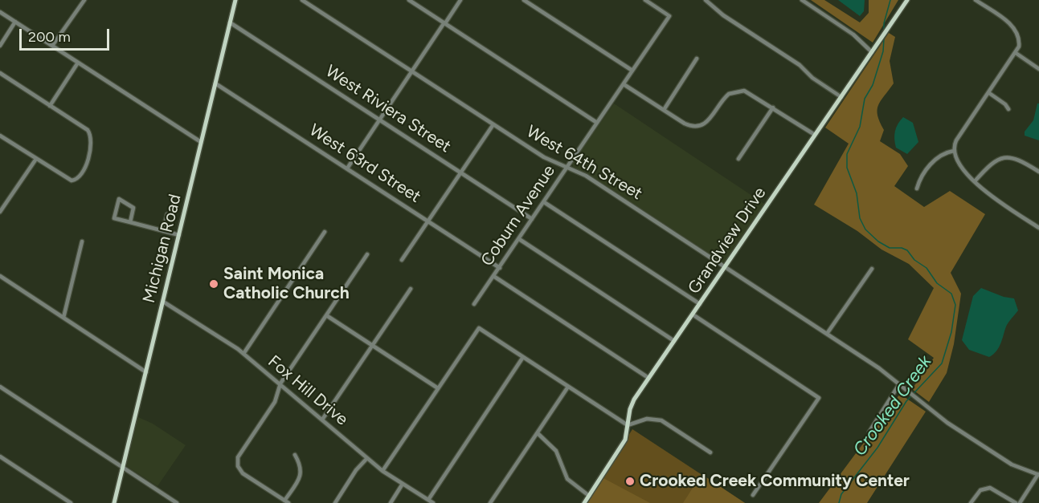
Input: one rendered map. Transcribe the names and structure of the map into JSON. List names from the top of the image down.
{
  "streets": {
    "main road": ["Grandview Drive", "Michigan Road"],
    "street": [
      "West Riviera Street",
      "West 64th Street",
      "West 63rd Street",
      "Coburn Avenue",
      "Fox Hill Drive"
    ]
  },
  "crossings": [
    ["West Riviera Street", "Coburn Avenue"],
    ["West Riviera Street", "Michigan Road"],
    ["West 64th Street", "Coburn Avenue"],
    ["West 64th Street", "Grandview Drive"],
    ["West 63rd Street", "Coburn Avenue"],
    ["West 63rd Street", "Michigan Road"],
    ["Michigan Road", "Fox Hill Drive"]
  ],
  "water": ["Crooked Creek"],
  "places": ["Saint Monica Catholic Church", "Crooked Creek Community Center"],
  "scale_bar": "200 m"
}
